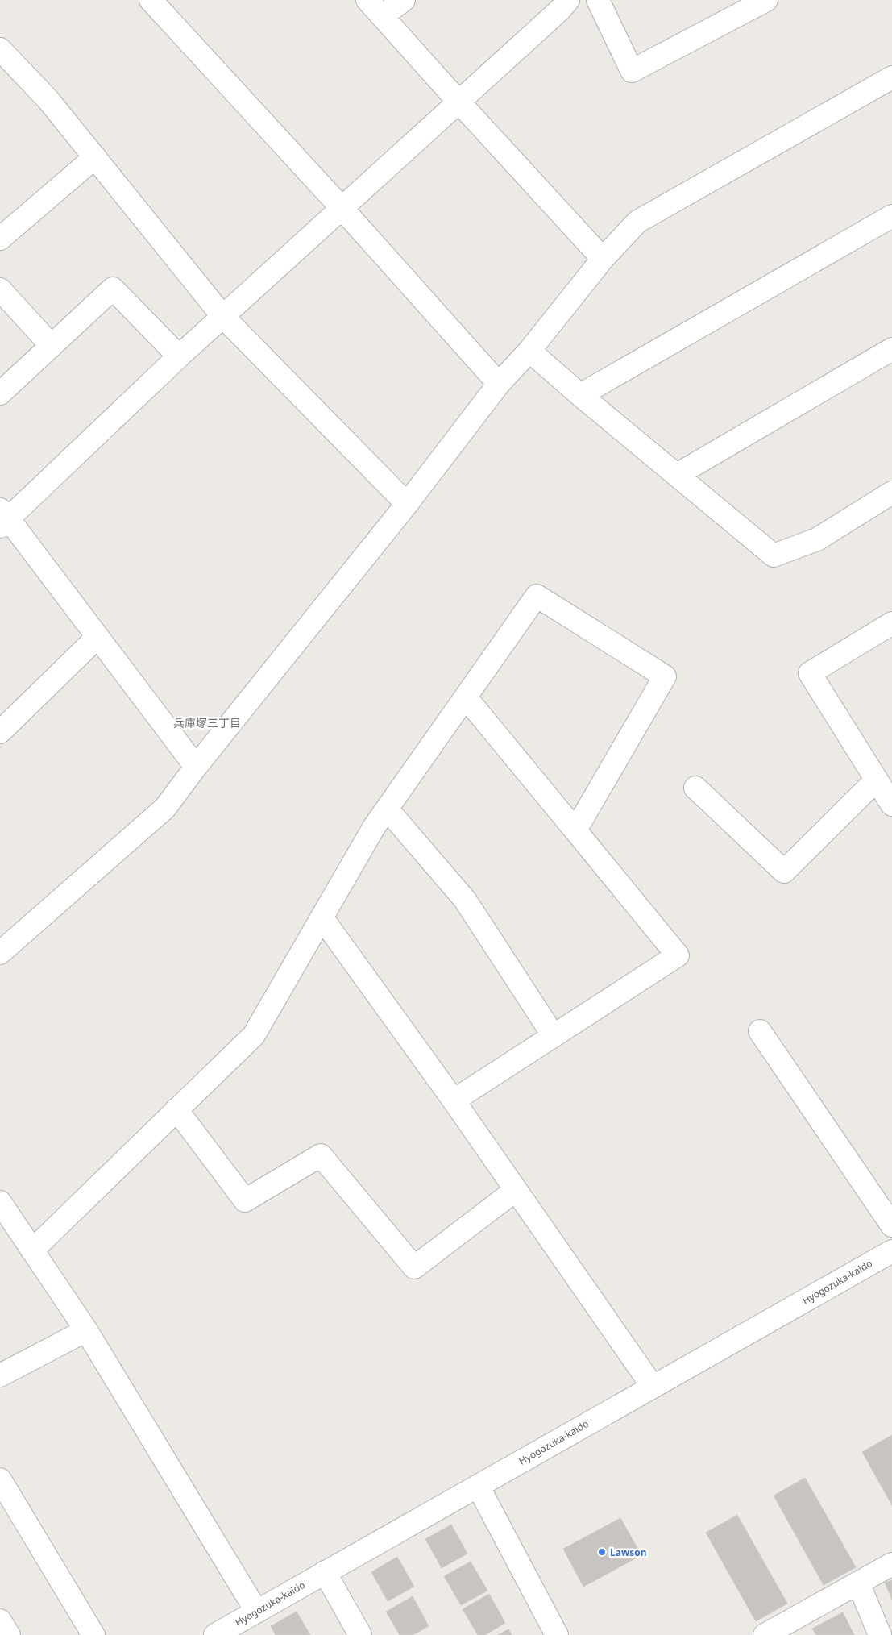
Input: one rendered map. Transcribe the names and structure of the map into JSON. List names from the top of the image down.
{
  "streets": {
    "street": ["Hyogozuka-kaido"]
  },
  "districts": ["兵庫塚三丁目"],
  "places": ["Lawson"]
}
